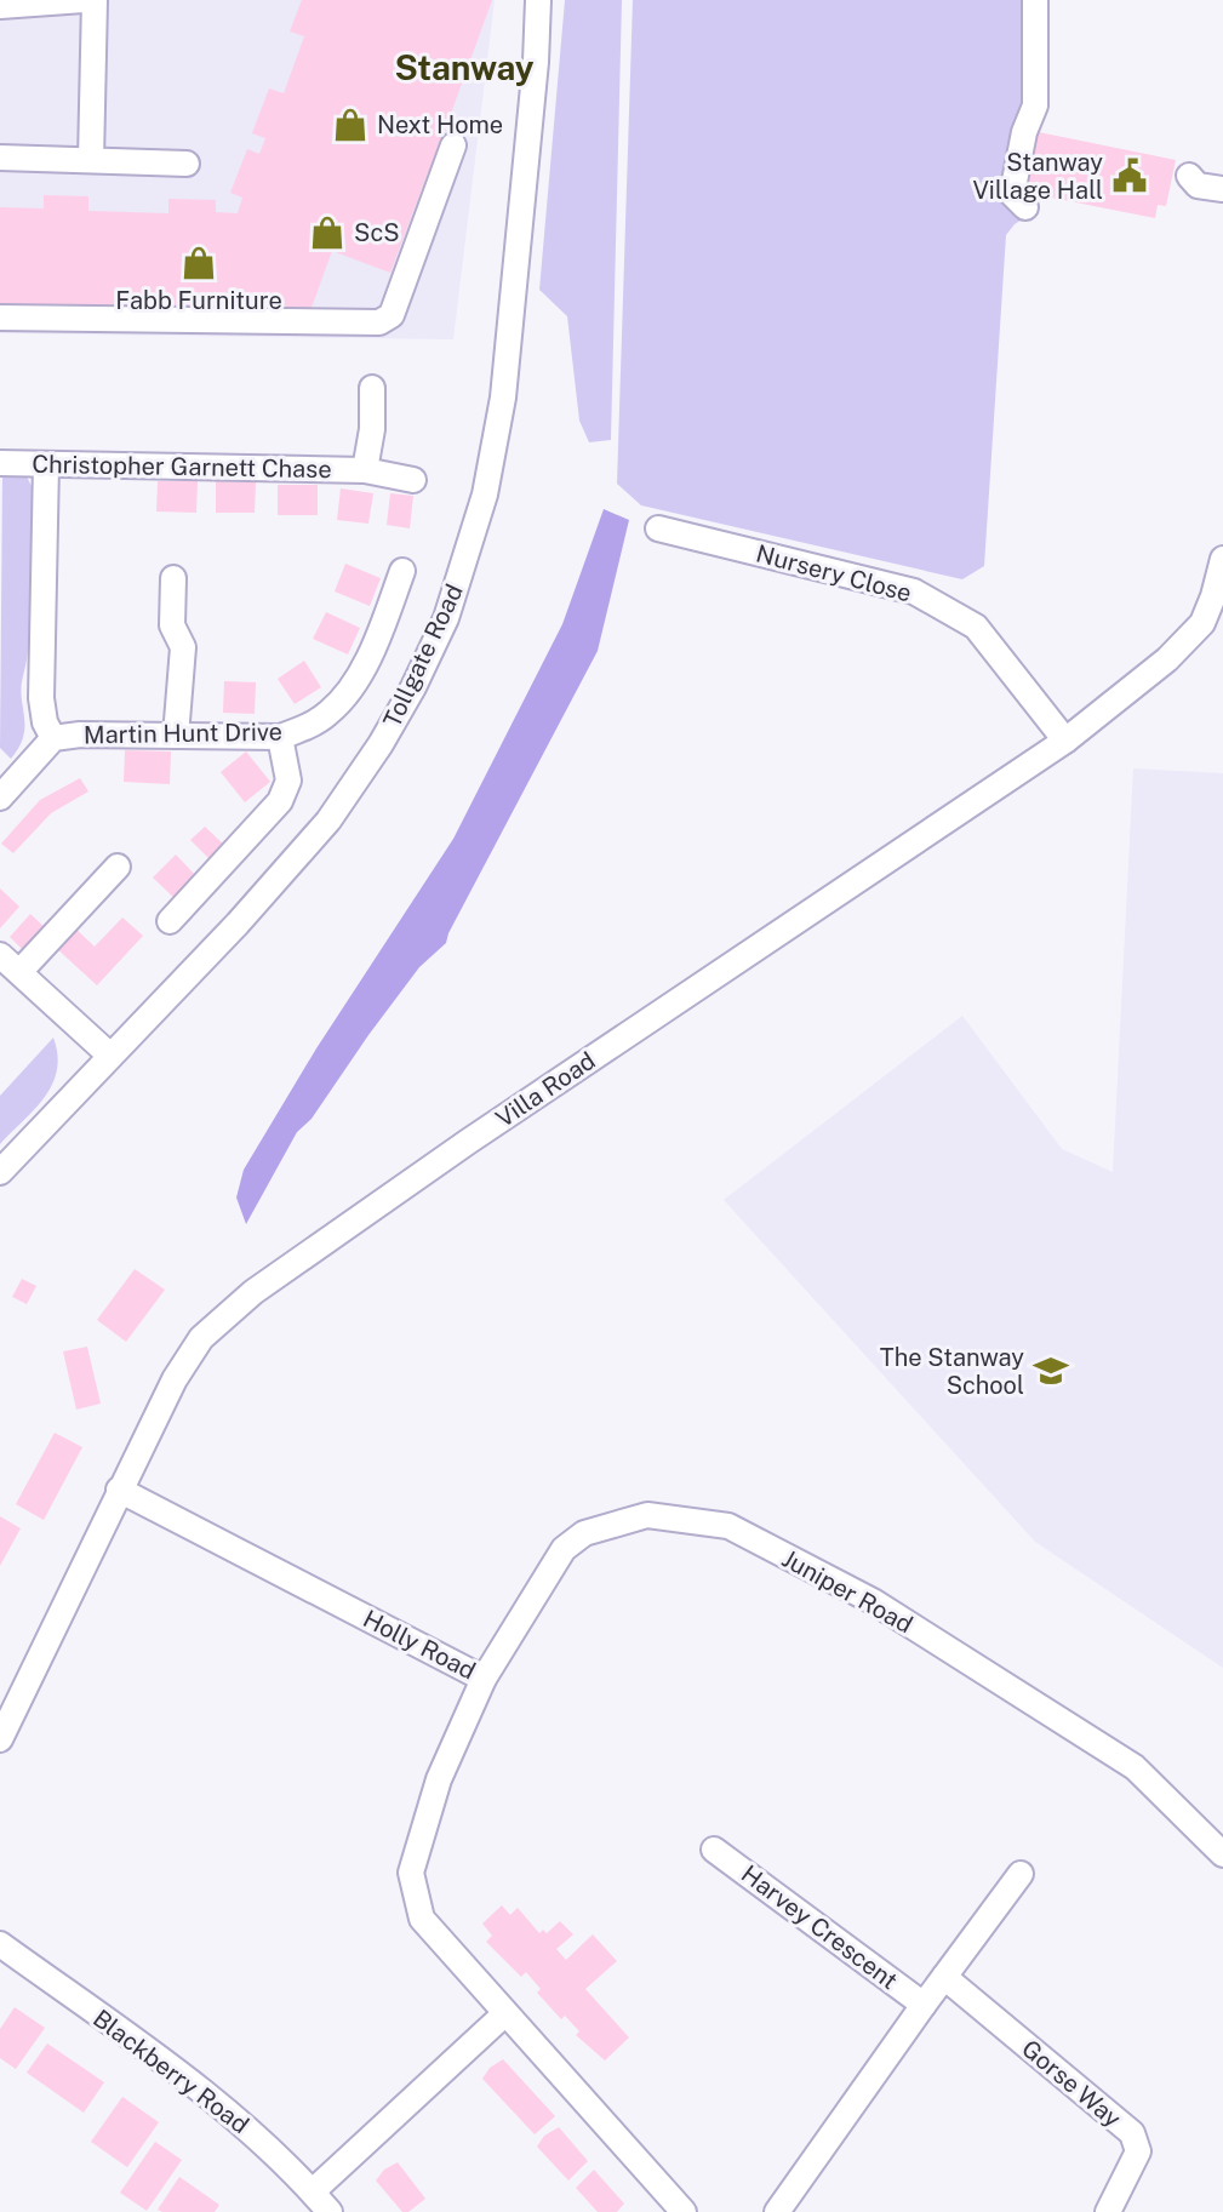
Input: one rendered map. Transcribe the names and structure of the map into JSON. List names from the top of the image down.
{
  "streets": {
    "street": [
      "Christopher Garnett Chase",
      "Nursery Close",
      "Tollgate Road",
      "Martin Hunt Drive",
      "Villa Road",
      "Juniper Road",
      "Holly Road",
      "Harvey Crescent",
      "Blackberry Road",
      "Gorse Way"
    ]
  },
  "crossings": [
    ["Nursery Close", "Villa Road"],
    ["Villa Road", "Holly Road"],
    ["Juniper Road", "Holly Road"],
    ["Harvey Crescent", "Gorse Way"]
  ],
  "districts": ["Stanway"],
  "places": {
    "shop": ["Next Home", "ScS", "Fabb Furniture"],
    "public building": ["Stanway Village Hall"],
    "school or university": ["The Stanway School"]
  }
}
